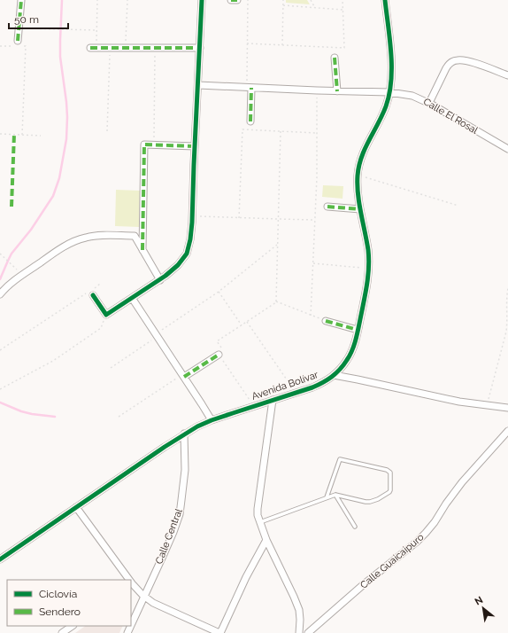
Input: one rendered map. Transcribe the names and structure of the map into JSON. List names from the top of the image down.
{
  "streets": {
    "street": [
      "Calle El Rosal",
      "Avenida Bolívar",
      "Calle Central",
      "Calle Guaicaipuro"
    ]
  },
  "crossings": [
    ["Calle El Rosal", "Avenida Bolívar"],
    ["Avenida Bolívar", "Calle Central"]
  ],
  "legend": ["Ciclovía", "Sendero"],
  "scale_bar": "50 m",
  "north": "top left"
}
